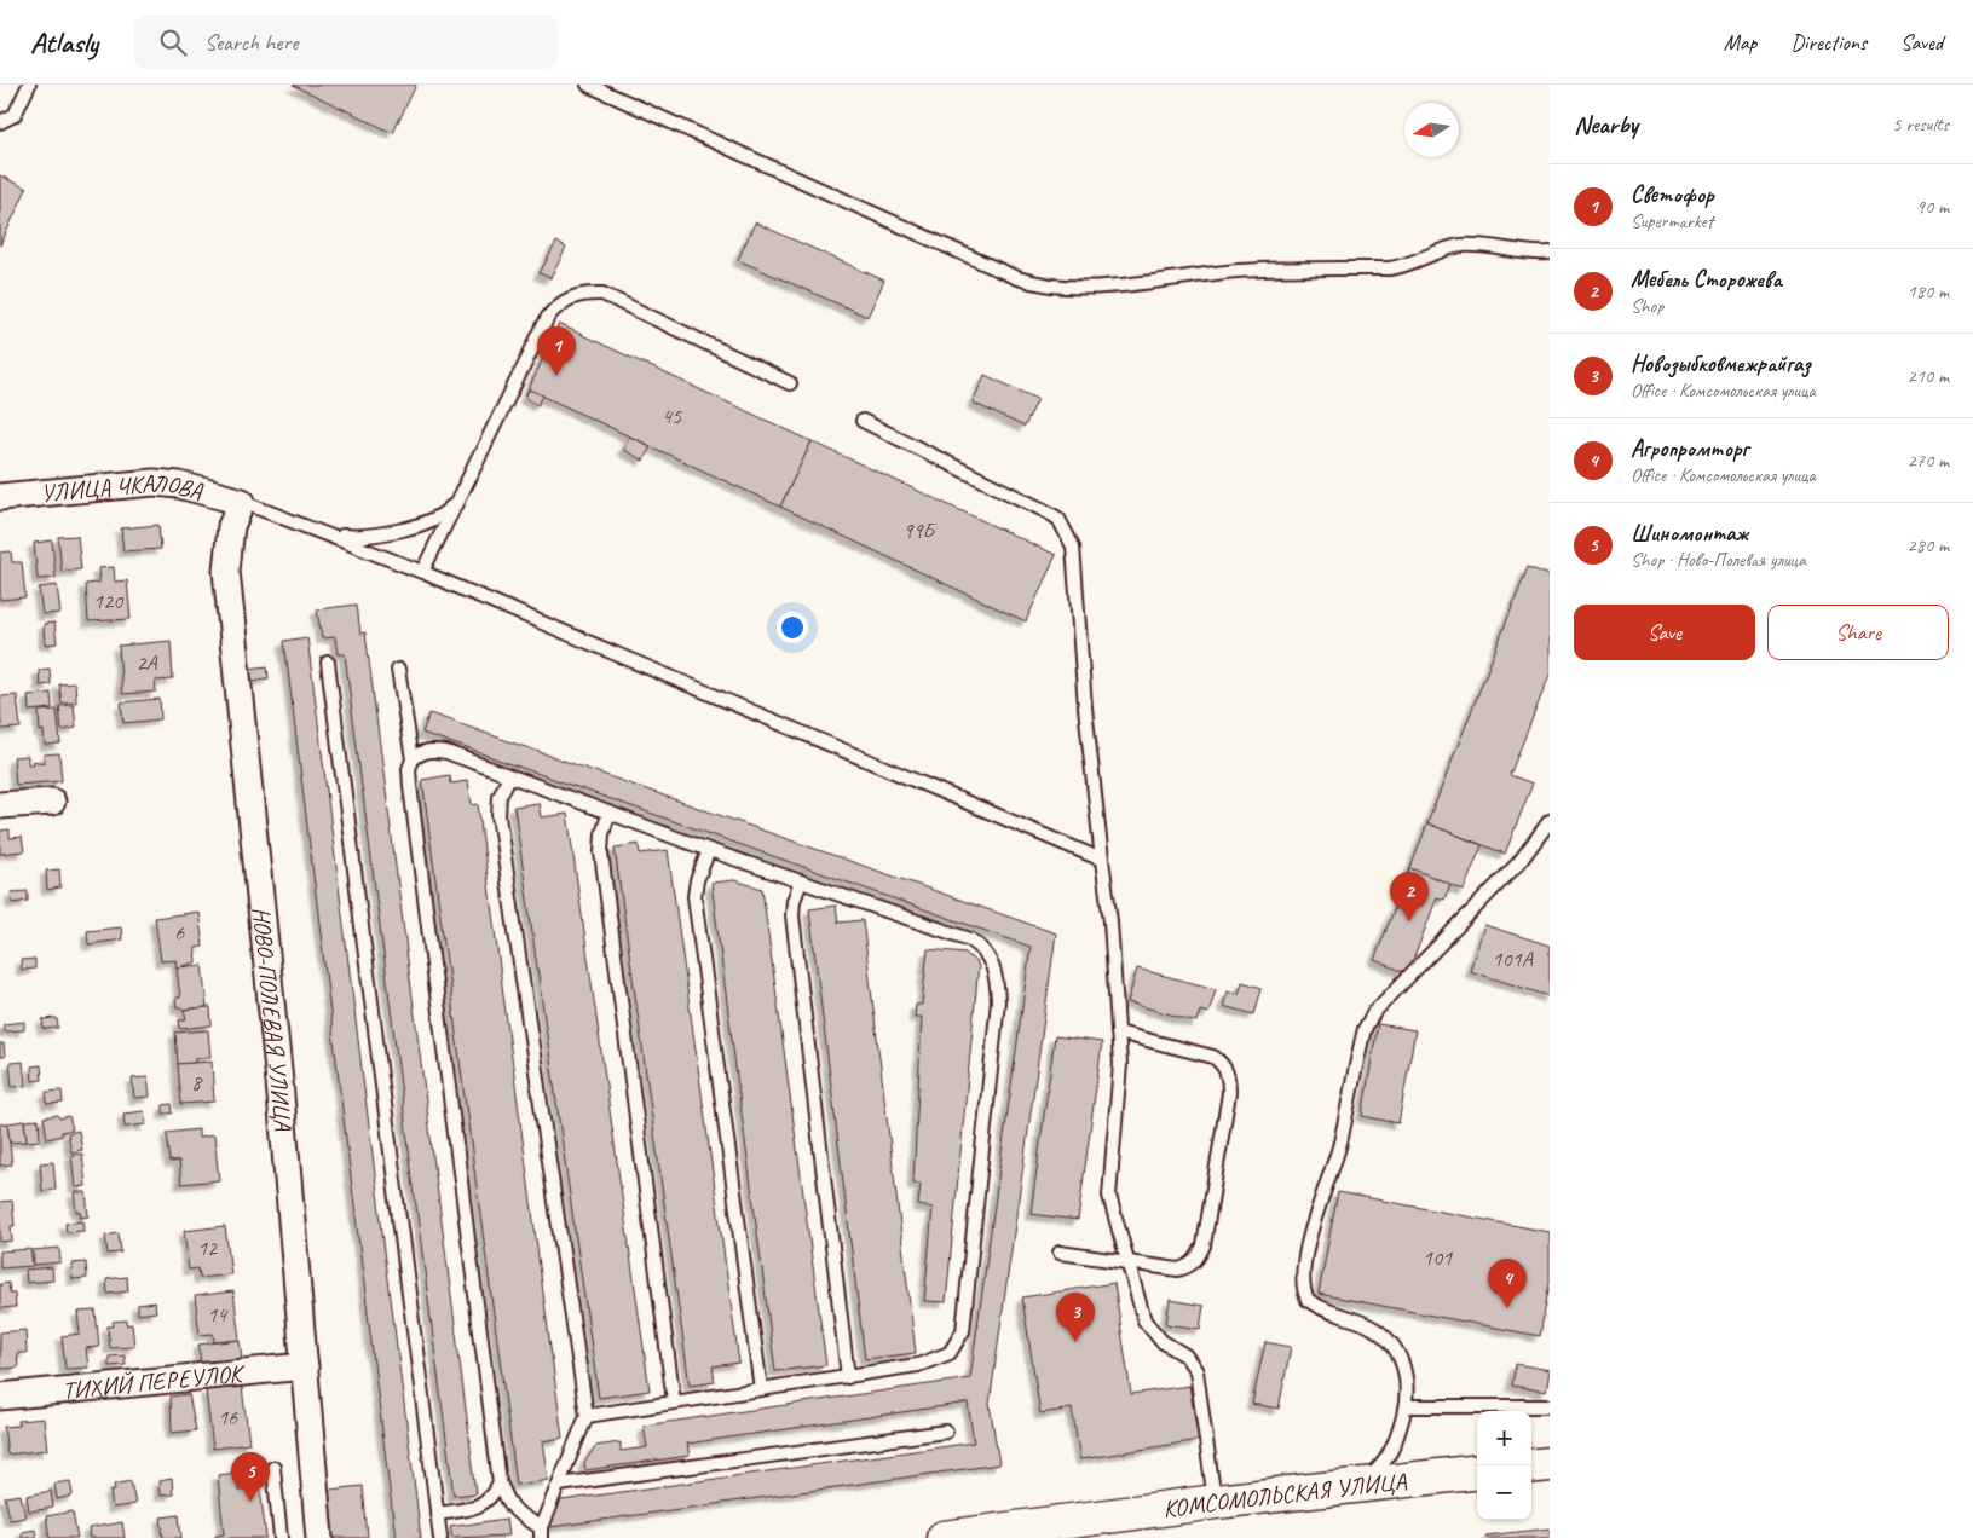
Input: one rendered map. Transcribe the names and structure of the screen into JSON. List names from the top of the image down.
{
  "streets": {
    "street": [
      "УЛИЦА ЧКАЛОВА",
      "НОВО-ПОЛЕВАЯ УЛИЦА",
      "ТИХИЙ ПЕРЕУЛОК",
      "КОМСОМОЛЬСКАЯ УЛИЦА"
    ]
  },
  "crossings": [
    ["УЛИЦА ЧКАЛОВА", "НОВО-ПОЛЕВАЯ УЛИЦА"],
    ["НОВО-ПОЛЕВАЯ УЛИЦА", "ТИХИЙ ПЕРЕУЛОК"]
  ],
  "house_numbers": [
    "45",
    "99Б",
    "120",
    "2А",
    "6",
    "101А",
    "8",
    "12",
    "101",
    "14",
    "16"
  ],
  "north": "left",
  "page": {
    "header": "Atlasly",
    "search": "Search here",
    "nav": ["Map", "Directions", "Saved"],
    "heading": ["Nearby", "5 results"],
    "list": [
      {
        "mark": "1",
        "name": "Светофор",
        "note": "Supermarket",
        "value": "90 m"
      },
      {
        "mark": "2",
        "name": "Мебель Сторожева",
        "note": "Shop",
        "value": "180 m"
      },
      {
        "mark": "3",
        "name": "Новозыбковмежрайгаз",
        "note": "Office · Комсомольская улица",
        "value": "210 m"
      },
      {
        "mark": "4",
        "name": "Агропромторг",
        "note": "Office · Комсомольская улица",
        "value": "270 m"
      },
      {
        "mark": "5",
        "name": "Шиномонтаж",
        "note": "Shop · Ново-Полевая улица",
        "value": "280 m"
      }
    ],
    "pins": [
      "1",
      "2",
      "4",
      "3",
      "5"
    ],
    "buttons": ["Save", "Share"],
    "map_buttons": ["+", "−"]
  }
}
